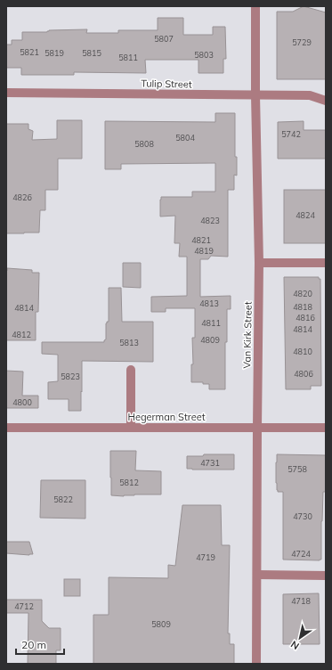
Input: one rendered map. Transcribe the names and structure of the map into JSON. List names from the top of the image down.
{
  "streets": {
    "street": ["Tulip Street", "Van Kirk Street", "Hegerman Street"]
  },
  "crossings": [
    ["Tulip Street", "Van Kirk Street"],
    ["Van Kirk Street", "Hegerman Street"]
  ],
  "house_numbers": [
    "5807",
    "5729",
    "5821",
    "5819",
    "5815",
    "5803",
    "5811",
    "5742",
    "5804",
    "5808",
    "4826",
    "4824",
    "4823",
    "4821",
    "4819",
    "4820",
    "4813",
    "4818",
    "4814",
    "4816",
    "4811",
    "4814",
    "4812",
    "4809",
    "5813",
    "4810",
    "4806",
    "5823",
    "4800",
    "4731",
    "5758",
    "5812",
    "5822",
    "4730",
    "4724",
    "4719",
    "4718",
    "4712",
    "5809"
  ],
  "scale_bar": "20 m",
  "north": "bottom left"
}
